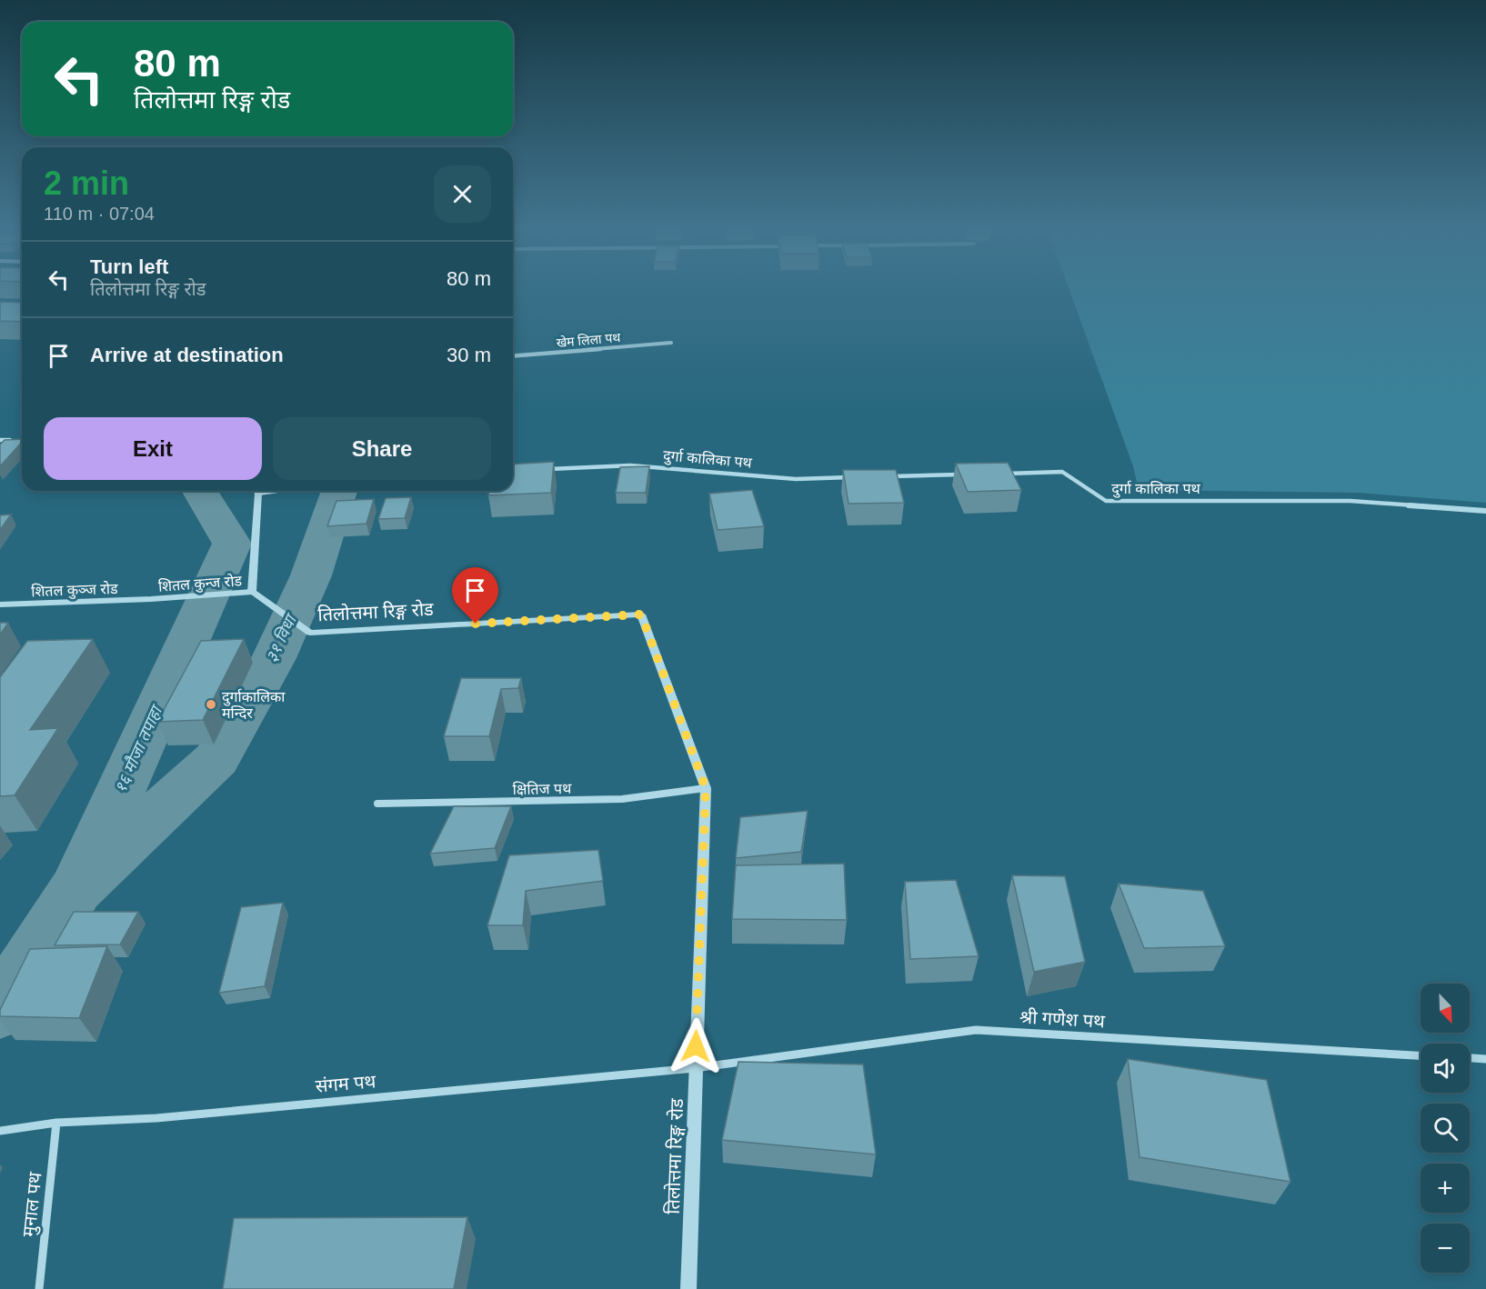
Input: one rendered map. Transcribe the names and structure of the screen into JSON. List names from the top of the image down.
{
  "streets": {
    "street": [
      "खेम लिला पथ",
      "दुर्गा कालिका पथ",
      "शितल कुन्ज रोड",
      "शितल कुञ्ज रोड",
      "तिलोत्तमा रिङ्ग रोड",
      "क्षितिज पथ",
      "श्री गणेश पथ",
      "संगम पथ",
      "मुनाल पथ"
    ]
  },
  "crossings": [
    ["शितल कुन्ज रोड", "शितल कुञ्ज रोड"],
    ["शितल कुन्ज रोड", "तिलोत्तमा रिङ्ग रोड"],
    ["तिलोत्तमा रिङ्ग रोड", "क्षितिज पथ"],
    ["तिलोत्तमा रिङ्ग रोड", "श्री गणेश पथ"],
    ["तिलोत्तमा रिङ्ग रोड", "संगम पथ"],
    ["श्री गणेश पथ", "संगम पथ"],
    ["संगम पथ", "मुनाल पथ"]
  ],
  "water": ["३१ विधा", "१६ मौजा तपाहा"],
  "places": ["दुर्गाकालिका मन्दिर"],
  "north": "bottom right",
  "page": {
    "turn": ["80 m", "तिलोत्तमा रिङ्ग रोड"],
    "heading": ["2 min", "110 m · 07:04"],
    "list": [
      {
        "name": "Turn left",
        "note": "तिलोत्तमा रिङ्ग रोड",
        "value": "80 m"
      },
      {
        "name": "Arrive at destination",
        "value": "30 m"
      }
    ],
    "buttons": ["Exit", "Share"],
    "map_buttons": ["+", "−"]
  }
}
